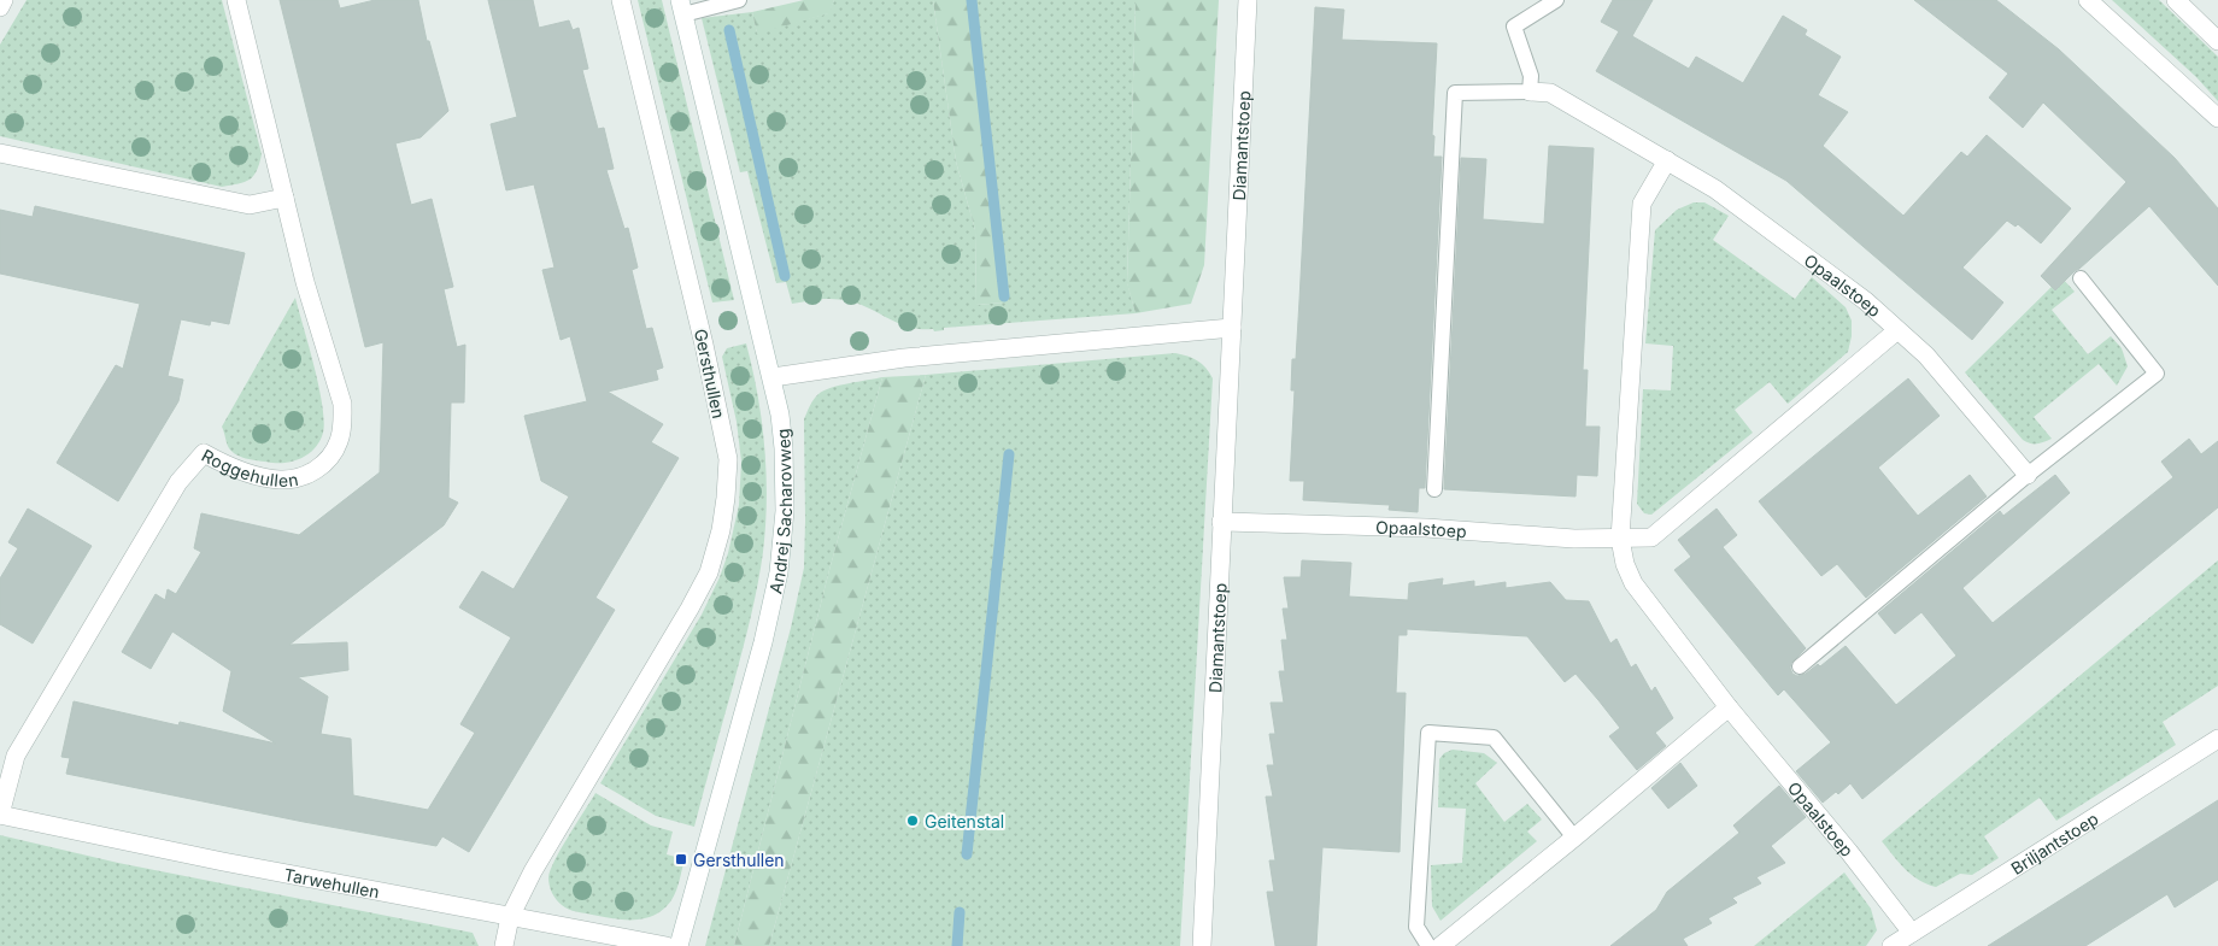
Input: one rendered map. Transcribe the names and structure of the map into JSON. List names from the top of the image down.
{
  "streets": {
    "street": [
      "Diamantstoep",
      "Opaalstoep",
      "Gersthullen",
      "Roggehullen",
      "Andrej Sacharovweg",
      "Briljantstoep",
      "Tarwehullen"
    ]
  },
  "crossings": [
    ["Diamantstoep", "Opaalstoep"],
    ["Opaalstoep", "Briljantstoep"],
    ["Gersthullen", "Tarwehullen"],
    ["Roggehullen", "Tarwehullen"]
  ],
  "places": {
    "other": ["Geitenstal"],
    "transit": ["Gersthullen"]
  }
}
